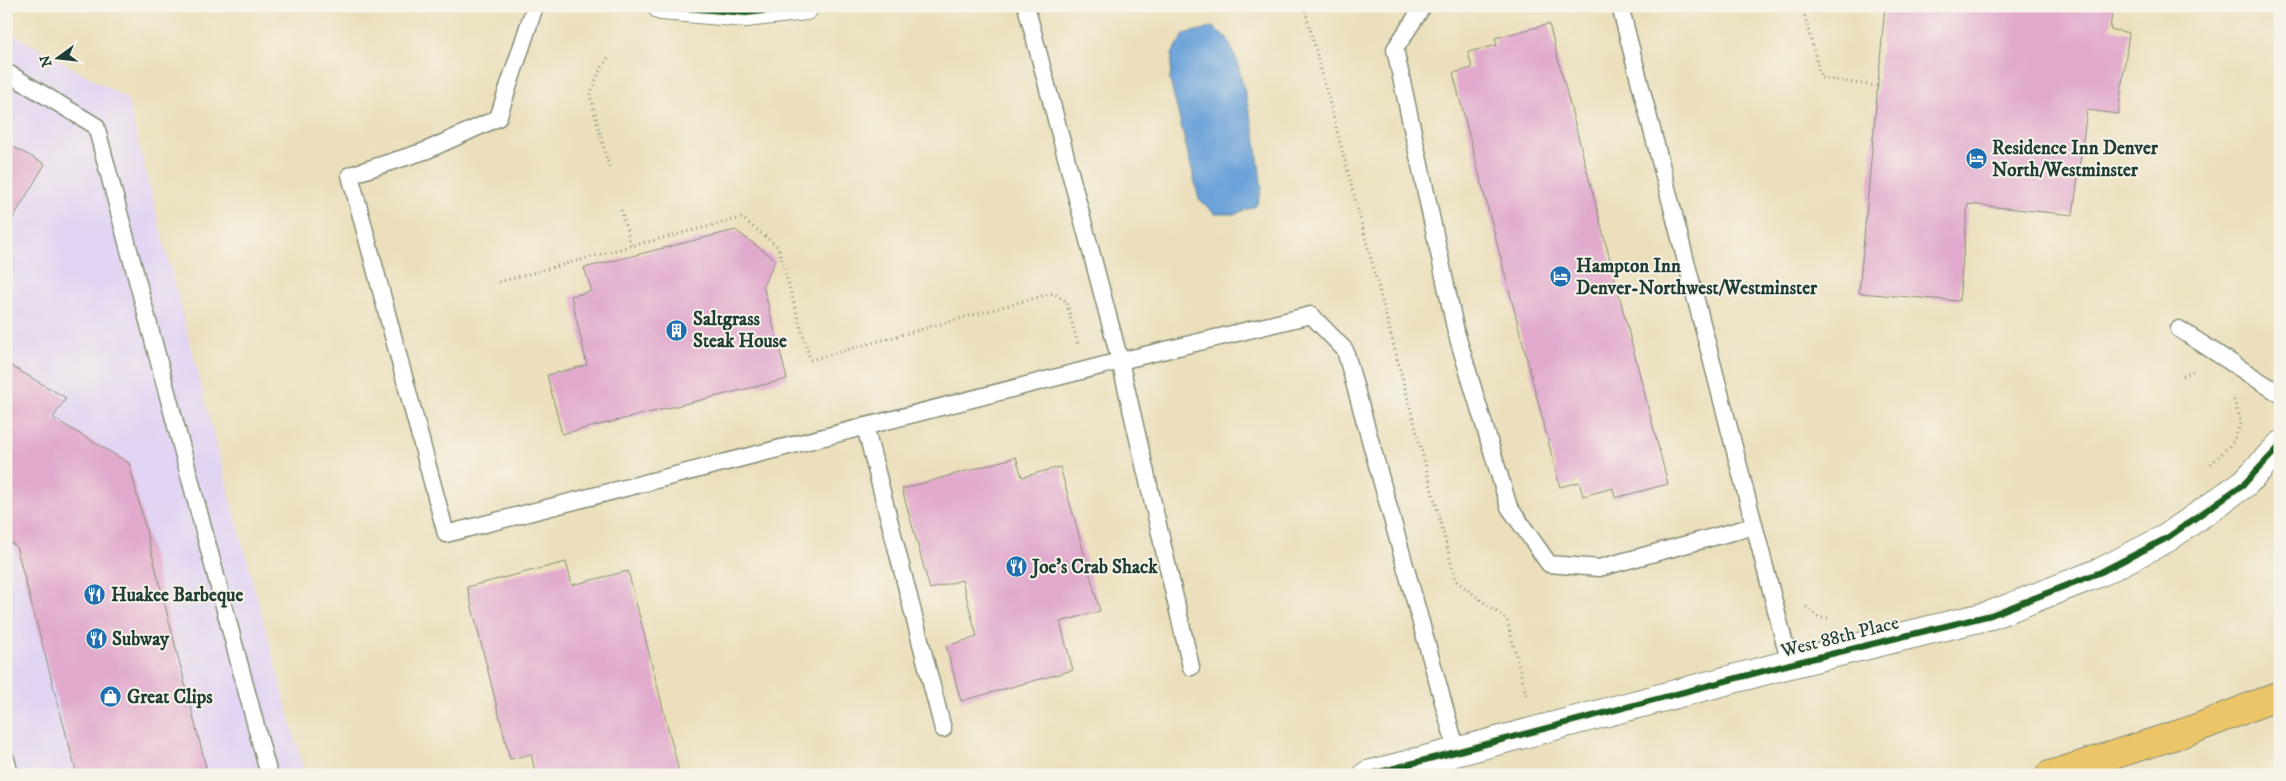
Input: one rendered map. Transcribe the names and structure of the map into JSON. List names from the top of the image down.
{
  "streets": {
    "street": ["West 88th Place"]
  },
  "places": {
    "hotel": ["Residence Inn Denver North/Westminster", "Hampton Inn Denver-Northwest/Westminster"],
    "building": ["Saltgrass Steak House"],
    "restaurant": ["Joe's Crab Shack", "Huakee Barbeque", "Subway"],
    "shop": ["Great Clips"]
  },
  "north": "left"
}
